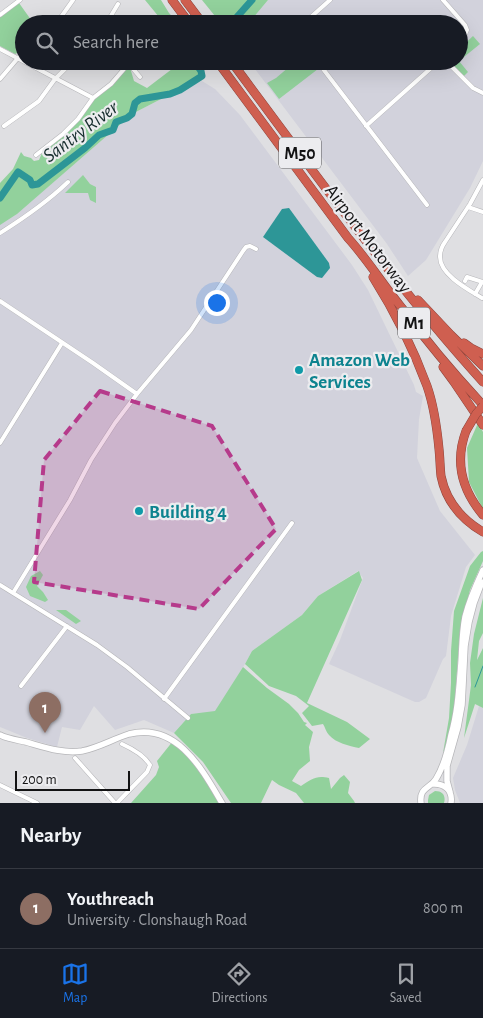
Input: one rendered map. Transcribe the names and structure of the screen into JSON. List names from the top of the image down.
{
  "streets": {
    "highway": ["M50", "Airport Motorway", "M1"]
  },
  "crossings": [
    ["M50", "Airport Motorway"]
  ],
  "water": ["Santry River"],
  "places": ["Amazon Web Services", "Building 4"],
  "scale_bar": "200 m",
  "page": {
    "search": "Search here",
    "pins": "1",
    "scale": "200 m",
    "heading": "Nearby",
    "list": [
      {
        "mark": "1",
        "name": "Youthreach",
        "note": "University · Clonshaugh Road",
        "value": "800 m"
      }
    ],
    "nav": ["Map", "Directions", "Saved"]
  }
}
